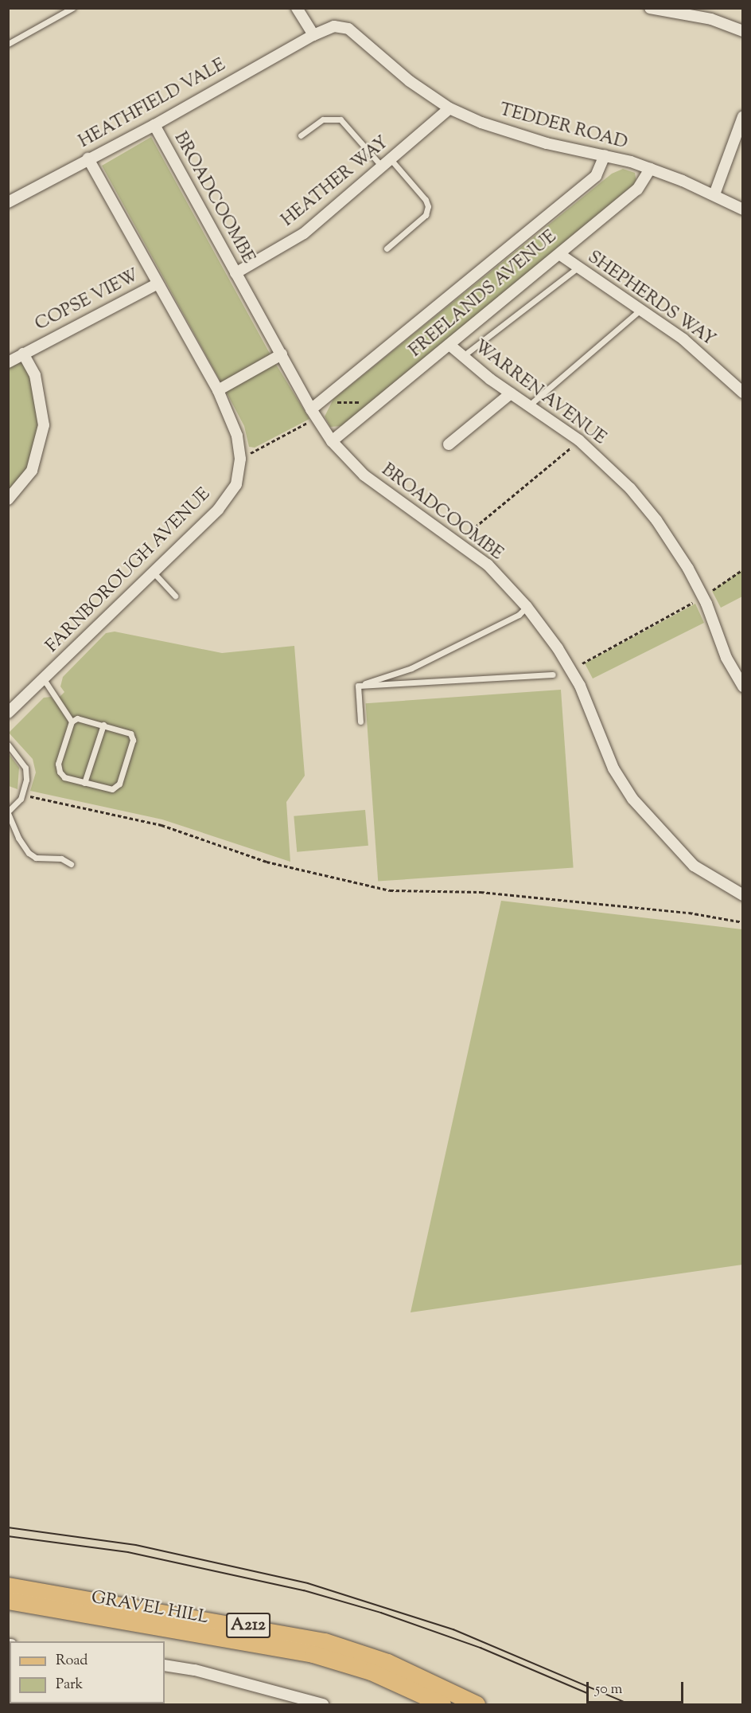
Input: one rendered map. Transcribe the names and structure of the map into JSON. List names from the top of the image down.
{
  "streets": {
    "main road": ["GRAVEL HILL", "A212"],
    "street": [
      "HEATHFIELD VALE",
      "TEDDER ROAD",
      "HEATHER WAY",
      "BROADCOOMBE",
      "FREELANDS AVENUE",
      "SHEPHERDS WAY",
      "COPSE VIEW",
      "WARREN AVENUE",
      "FARNBOROUGH AVENUE"
    ]
  },
  "crossings": [
    ["HEATHFIELD VALE", "TEDDER ROAD"],
    ["HEATHFIELD VALE", "BROADCOOMBE"],
    ["HEATHFIELD VALE", "FARNBOROUGH AVENUE"],
    ["TEDDER ROAD", "HEATHER WAY"],
    ["TEDDER ROAD", "FREELANDS AVENUE"],
    ["HEATHER WAY", "BROADCOOMBE"],
    ["BROADCOOMBE", "FREELANDS AVENUE"],
    ["FREELANDS AVENUE", "SHEPHERDS WAY"],
    ["FREELANDS AVENUE", "WARREN AVENUE"],
    ["COPSE VIEW", "FARNBOROUGH AVENUE"]
  ],
  "legend": ["Road", "Park"],
  "scale_bar": "50 m"
}
